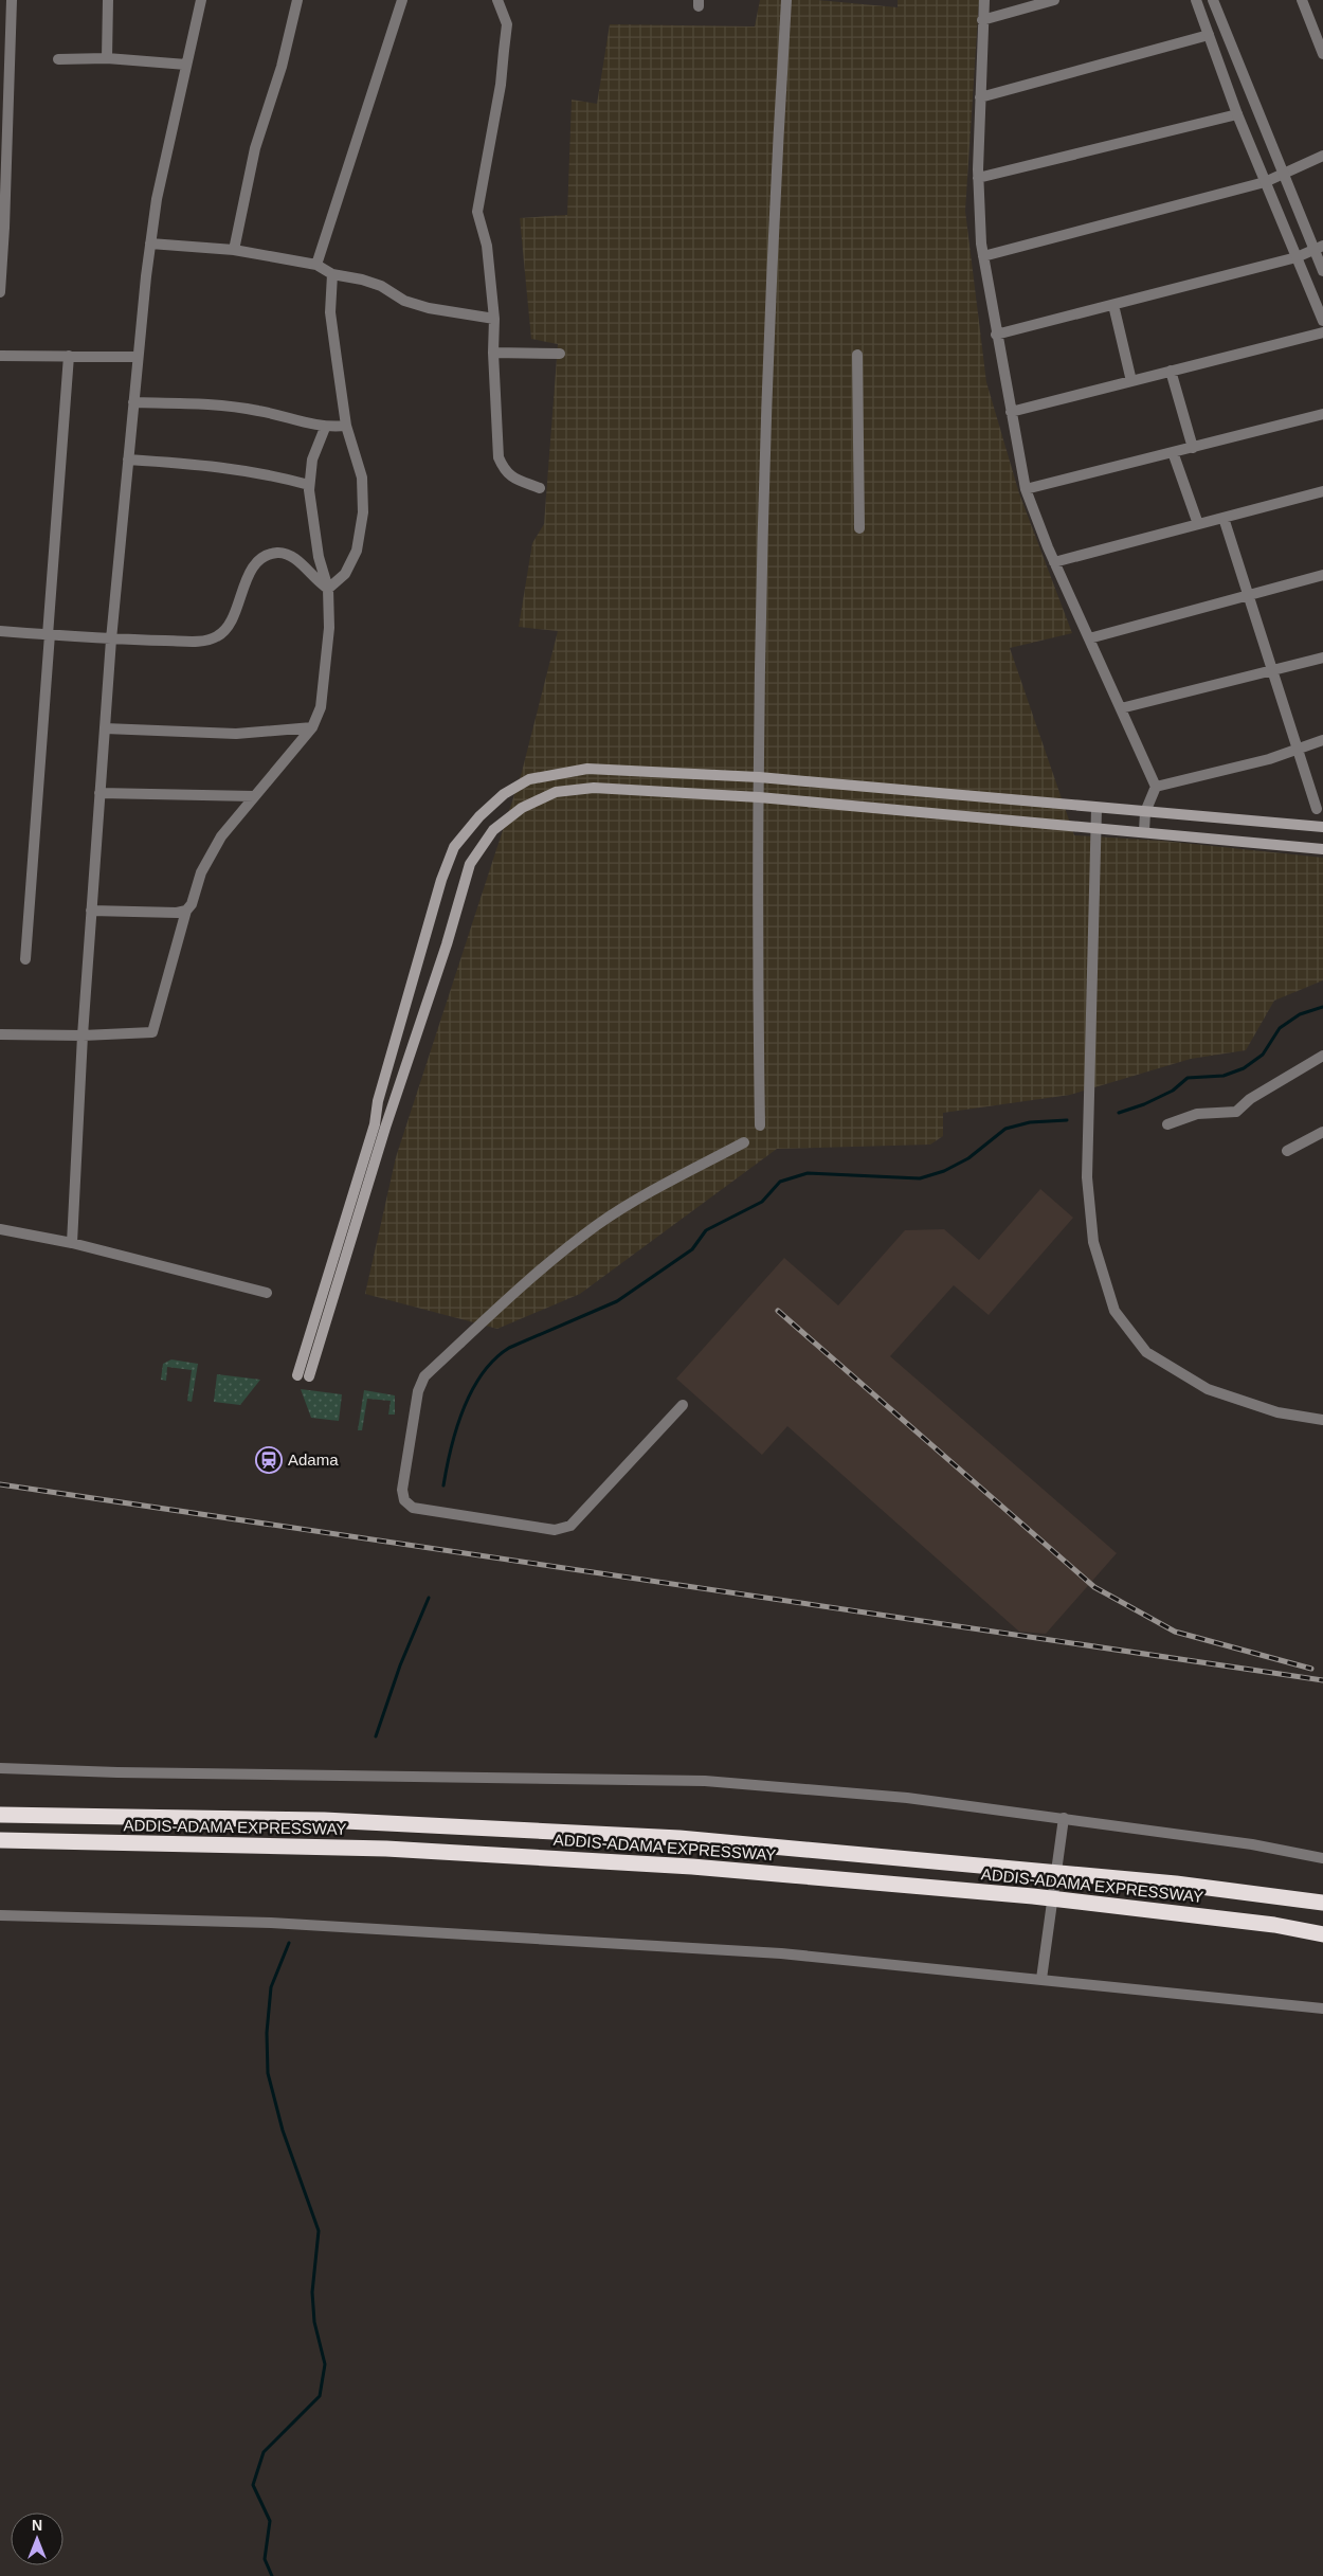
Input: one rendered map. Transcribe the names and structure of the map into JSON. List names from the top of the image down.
{
  "streets": {
    "highway": ["ADDIS-ADAMA EXPRESSWAY"]
  },
  "places": {
    "station": ["Adama"]
  },
  "north": "top"
}
